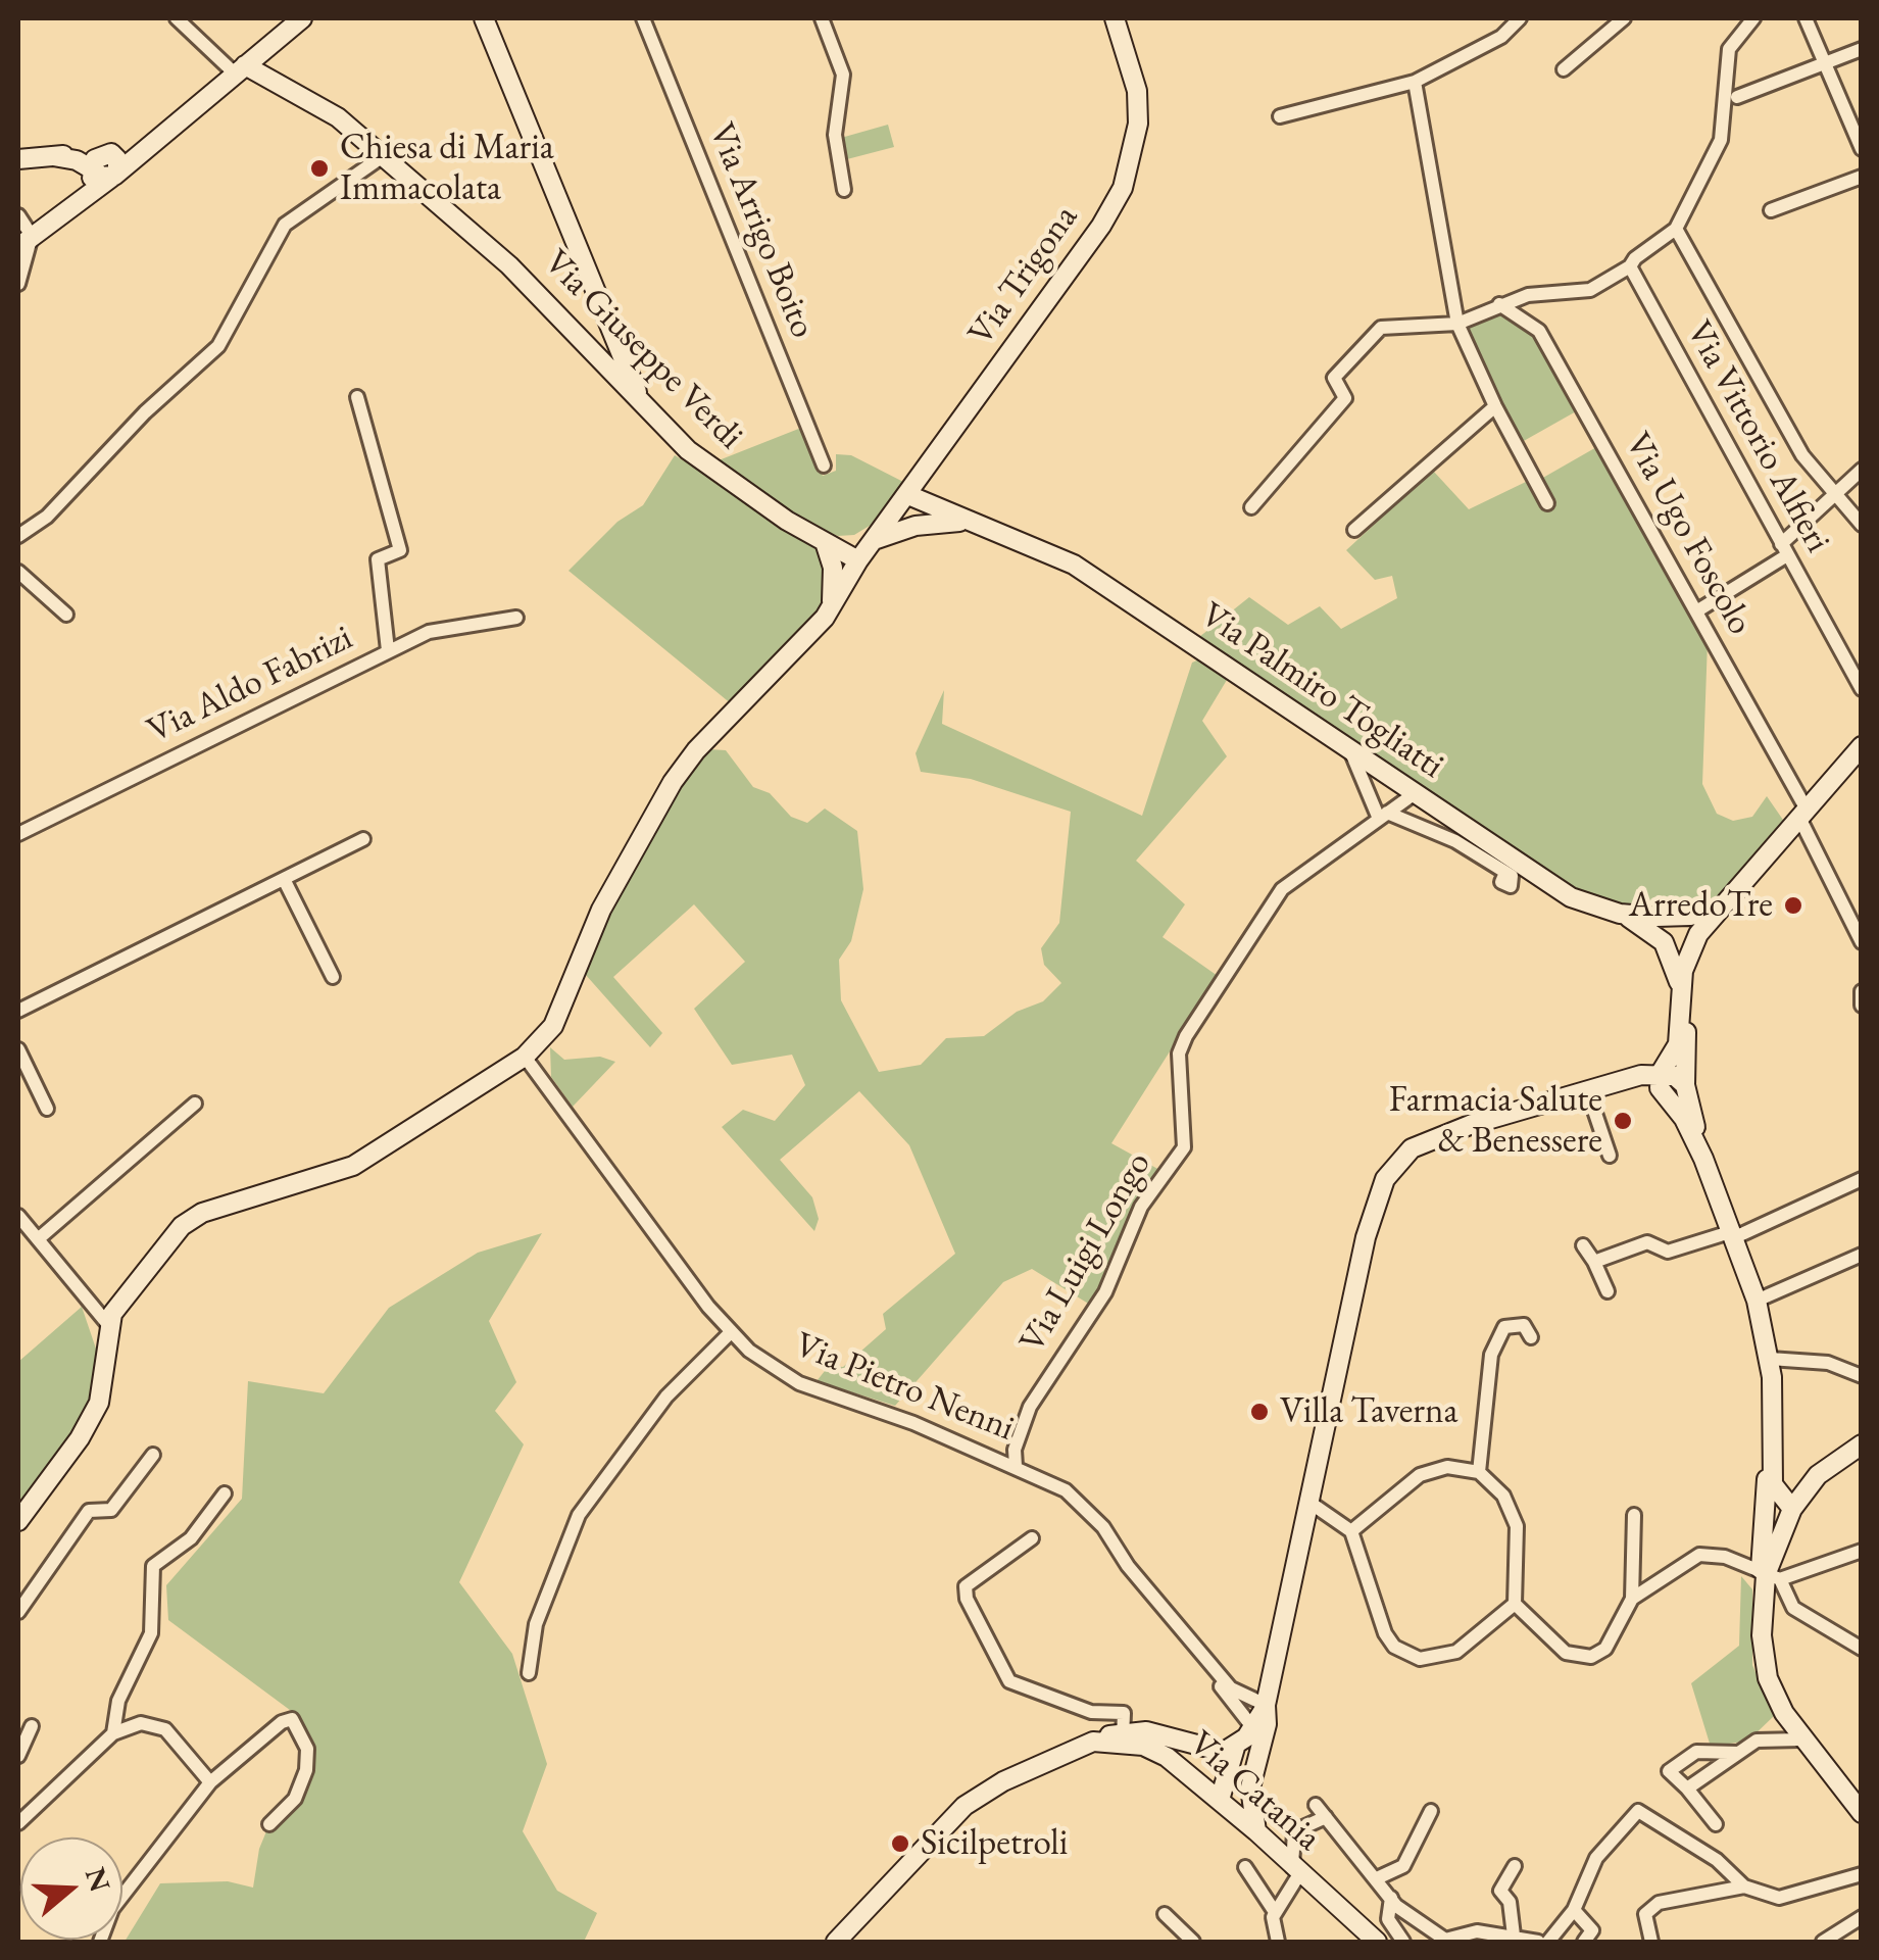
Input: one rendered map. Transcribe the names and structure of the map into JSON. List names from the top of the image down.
{
  "streets": {
    "street": [
      "Via Arrigo Boito",
      "Via Trigona",
      "Via Giuseppe Verdi",
      "Via Vittorio Alfieri",
      "Via Ugo Foscolo",
      "Via Aldo Fabrizi",
      "Via Palmiro Togliatti",
      "Via Luigi Longo",
      "Via Pietro Nenni",
      "Via Catania"
    ]
  },
  "crossings": [
    ["Via Trigona", "Via Giuseppe Verdi"],
    ["Via Trigona", "Via Pietro Nenni"],
    ["Via Palmiro Togliatti", "Via Luigi Longo"],
    ["Via Luigi Longo", "Via Pietro Nenni"]
  ],
  "places": [
    "Chiesa di Maria Immacolata",
    "ArredoTre",
    "Farmacia Salute & Benessere",
    "Villa Taverna",
    "Sicilpetroli"
  ],
  "north": "right"
}
